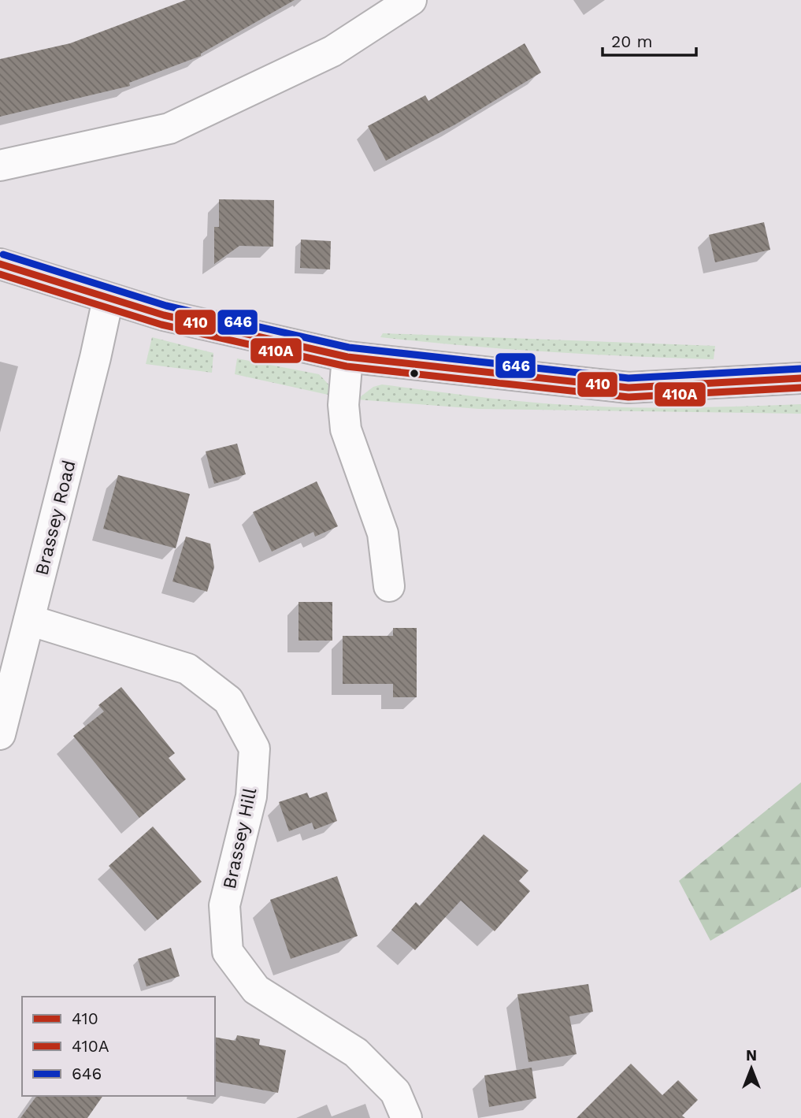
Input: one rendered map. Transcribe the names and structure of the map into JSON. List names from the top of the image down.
{
  "streets": {
    "street": ["Brassey Road", "Brassey Hill"]
  },
  "crossings": [
    ["Brassey Road", "Brassey Hill"]
  ],
  "lines": ["transit line 646", "transit line 410", "transit line 410A"],
  "legend": ["410", "410A", "646"],
  "scale_bar": "20 m",
  "north": "top"
}
